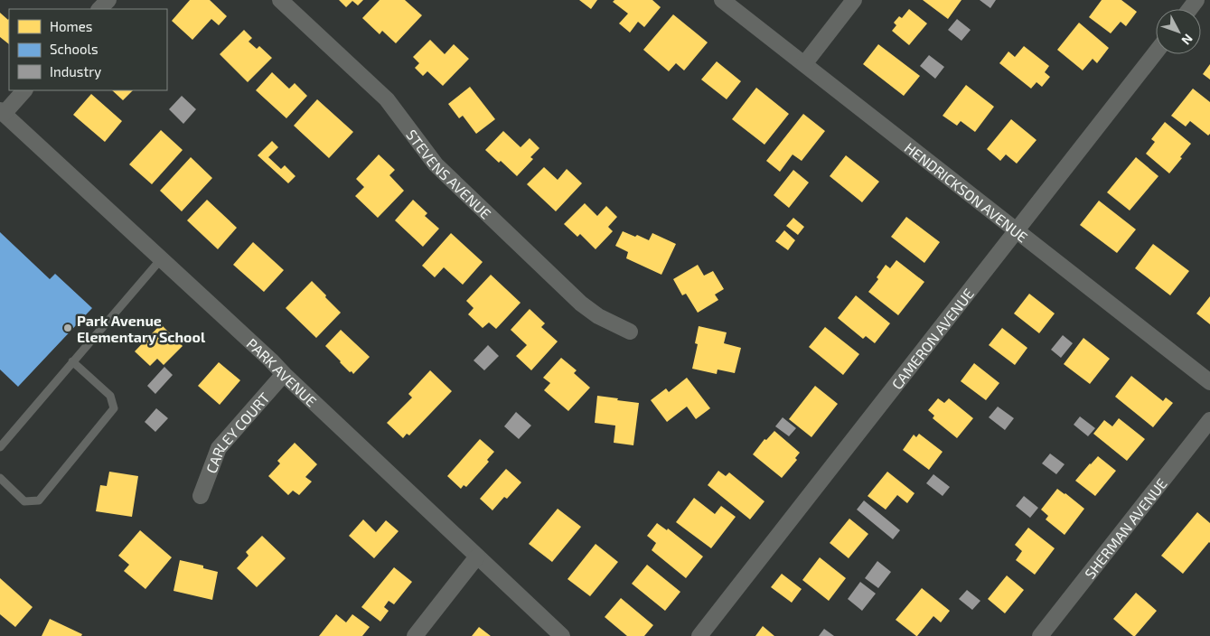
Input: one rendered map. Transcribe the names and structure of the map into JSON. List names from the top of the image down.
{
  "streets": {
    "street": [
      "STEVENS AVENUE",
      "HENDRICKSON AVENUE",
      "CAMERON AVENUE",
      "PARK AVENUE",
      "CARLEY COURT",
      "SHERMAN AVENUE"
    ]
  },
  "crossings": [
    ["HENDRICKSON AVENUE", "CAMERON AVENUE"],
    ["PARK AVENUE", "CARLEY COURT"]
  ],
  "places": ["Park Avenue Elementary School"],
  "legend": ["Homes", "Schools", "Industry"],
  "north": "bottom right"
}
